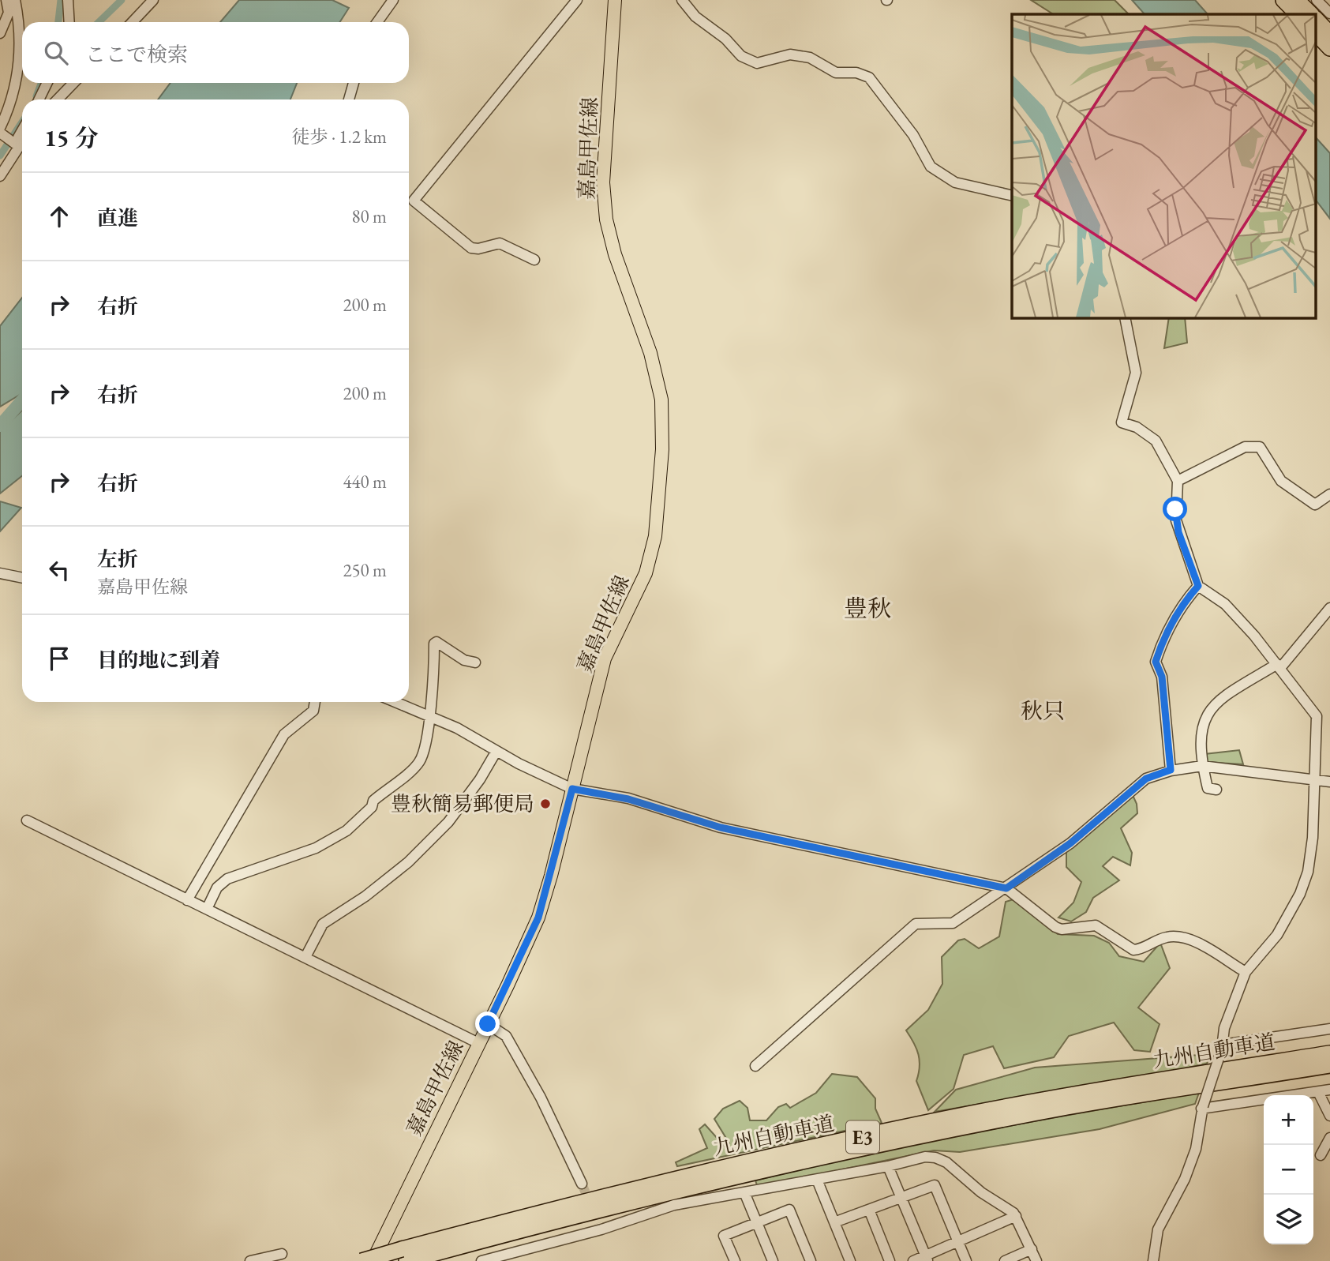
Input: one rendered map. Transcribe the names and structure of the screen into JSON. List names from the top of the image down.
{
  "streets": {
    "highway": ["九州自動車道", "E3"],
    "main road": ["嘉島甲佐線"]
  },
  "districts": ["豊秋", "秋只"],
  "places": ["豊秋簡易郵便局"],
  "page": {
    "search": "ここで検索",
    "heading": ["15 分", "徒歩 · 1.2 km"],
    "list": [
      ["直進", "80 m"],
      ["右折", "200 m"],
      ["右折", "200 m"],
      ["右折", "440 m"],
      ["左折", "嘉島甲佐線", "250 m"],
      "目的地に到着"
    ],
    "map_buttons": ["+", "−"]
  }
}
